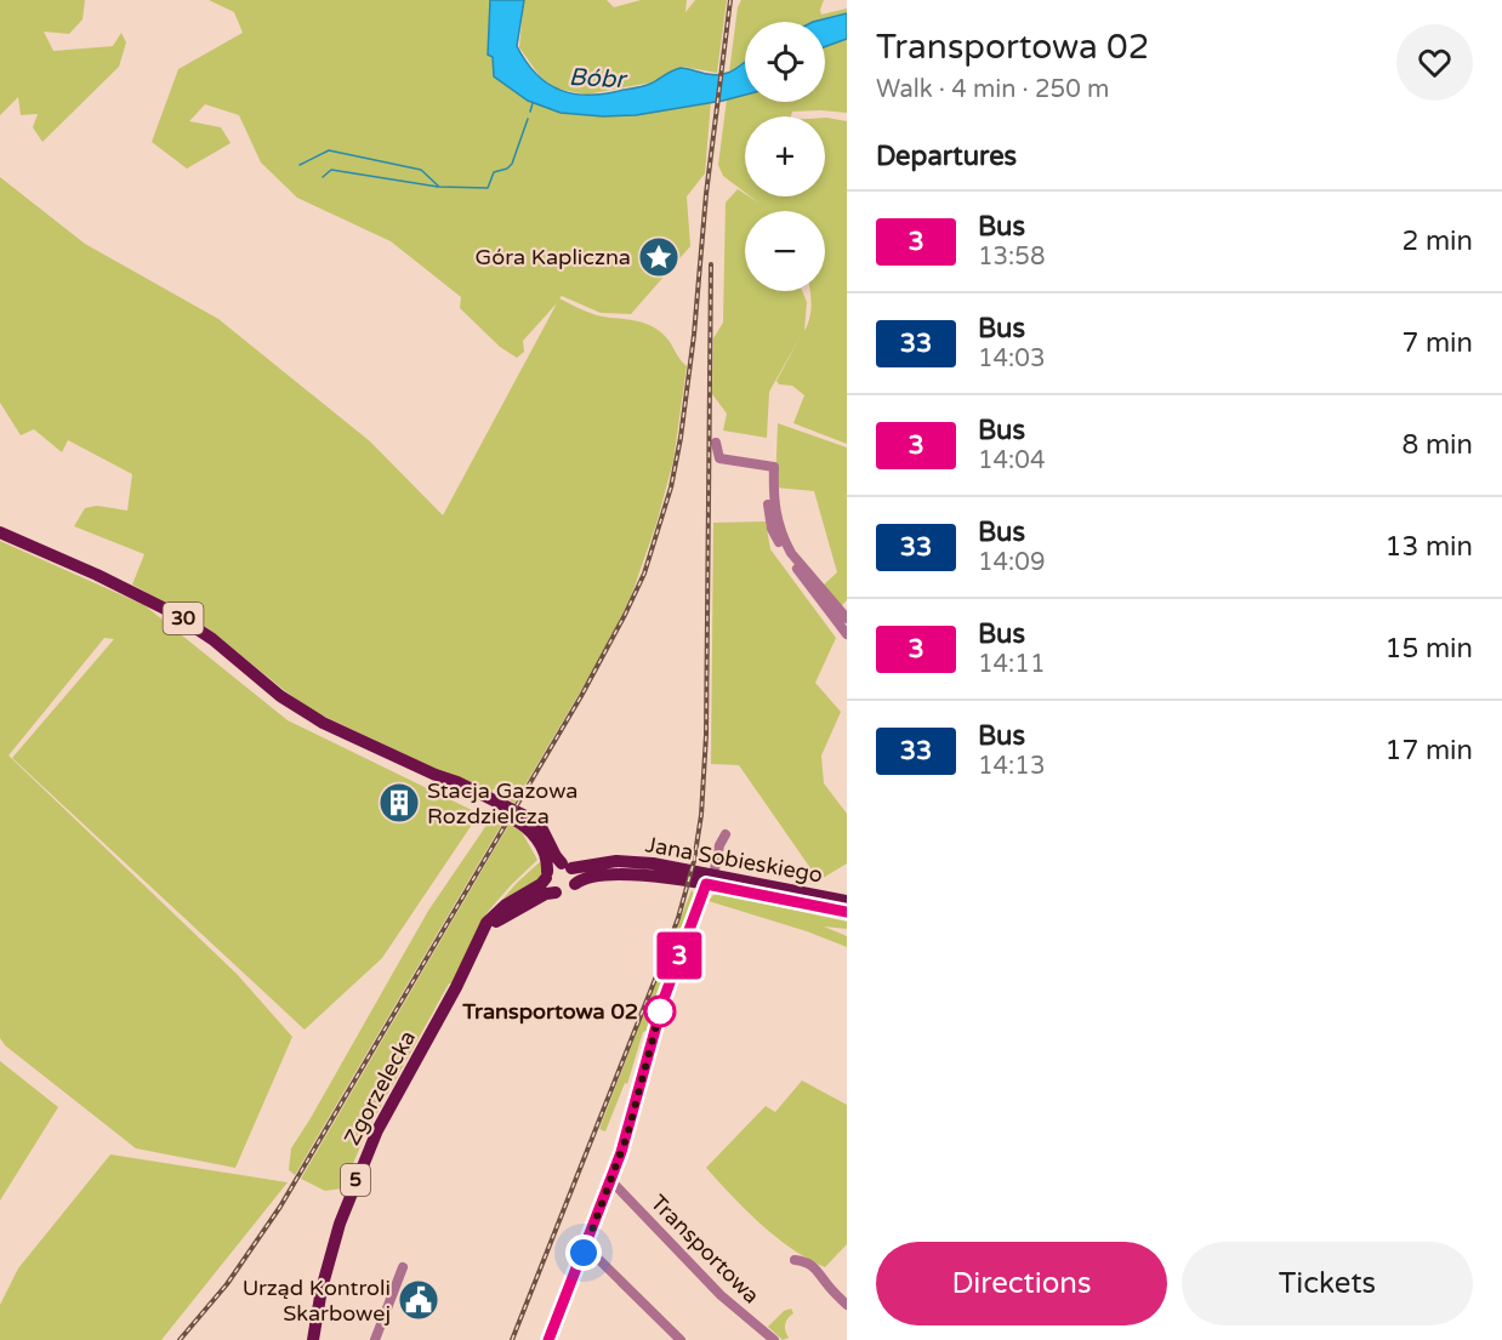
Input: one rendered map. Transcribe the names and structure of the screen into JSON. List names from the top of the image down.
{
  "streets": {
    "main road": [
      "30",
      "Jana Sobieskiego",
      "Zgorzelecka",
      "5"
    ],
    "street": ["Transportowa"]
  },
  "crossings": [
    ["30", "Jana Sobieskiego"],
    ["30", "Zgorzelecka"],
    ["30", "5"],
    ["Jana Sobieskiego", "Zgorzelecka"],
    ["Jana Sobieskiego", "5"],
    ["Zgorzelecka", "5"]
  ],
  "water": ["Bóbr"],
  "places": {
    "place": ["Góra Kapliczna"],
    "building": ["Stacja Gazowa Rozdzielcza"],
    "other": ["Transportowa 02"],
    "public building": ["Urząd Kontroli Skarbowej"]
  },
  "lines": ["bus line 3"],
  "page": {
    "on_map": "3",
    "heading": [
      ["Transportowa 02", "Walk · 4 min · 250 m"],
      "Departures"
    ],
    "map_buttons": ["+", "−"],
    "list": [
      {
        "mark": "3",
        "name": "Bus",
        "note": "13:58",
        "value": "2 min"
      },
      {
        "mark": "33",
        "name": "Bus",
        "note": "14:03",
        "value": "7 min"
      },
      {
        "mark": "3",
        "name": "Bus",
        "note": "14:04",
        "value": "8 min"
      },
      {
        "mark": "33",
        "name": "Bus",
        "note": "14:09",
        "value": "13 min"
      },
      {
        "mark": "3",
        "name": "Bus",
        "note": "14:11",
        "value": "15 min"
      },
      {
        "mark": "33",
        "name": "Bus",
        "note": "14:13",
        "value": "17 min"
      }
    ],
    "buttons": ["Directions", "Tickets"]
  }
}
